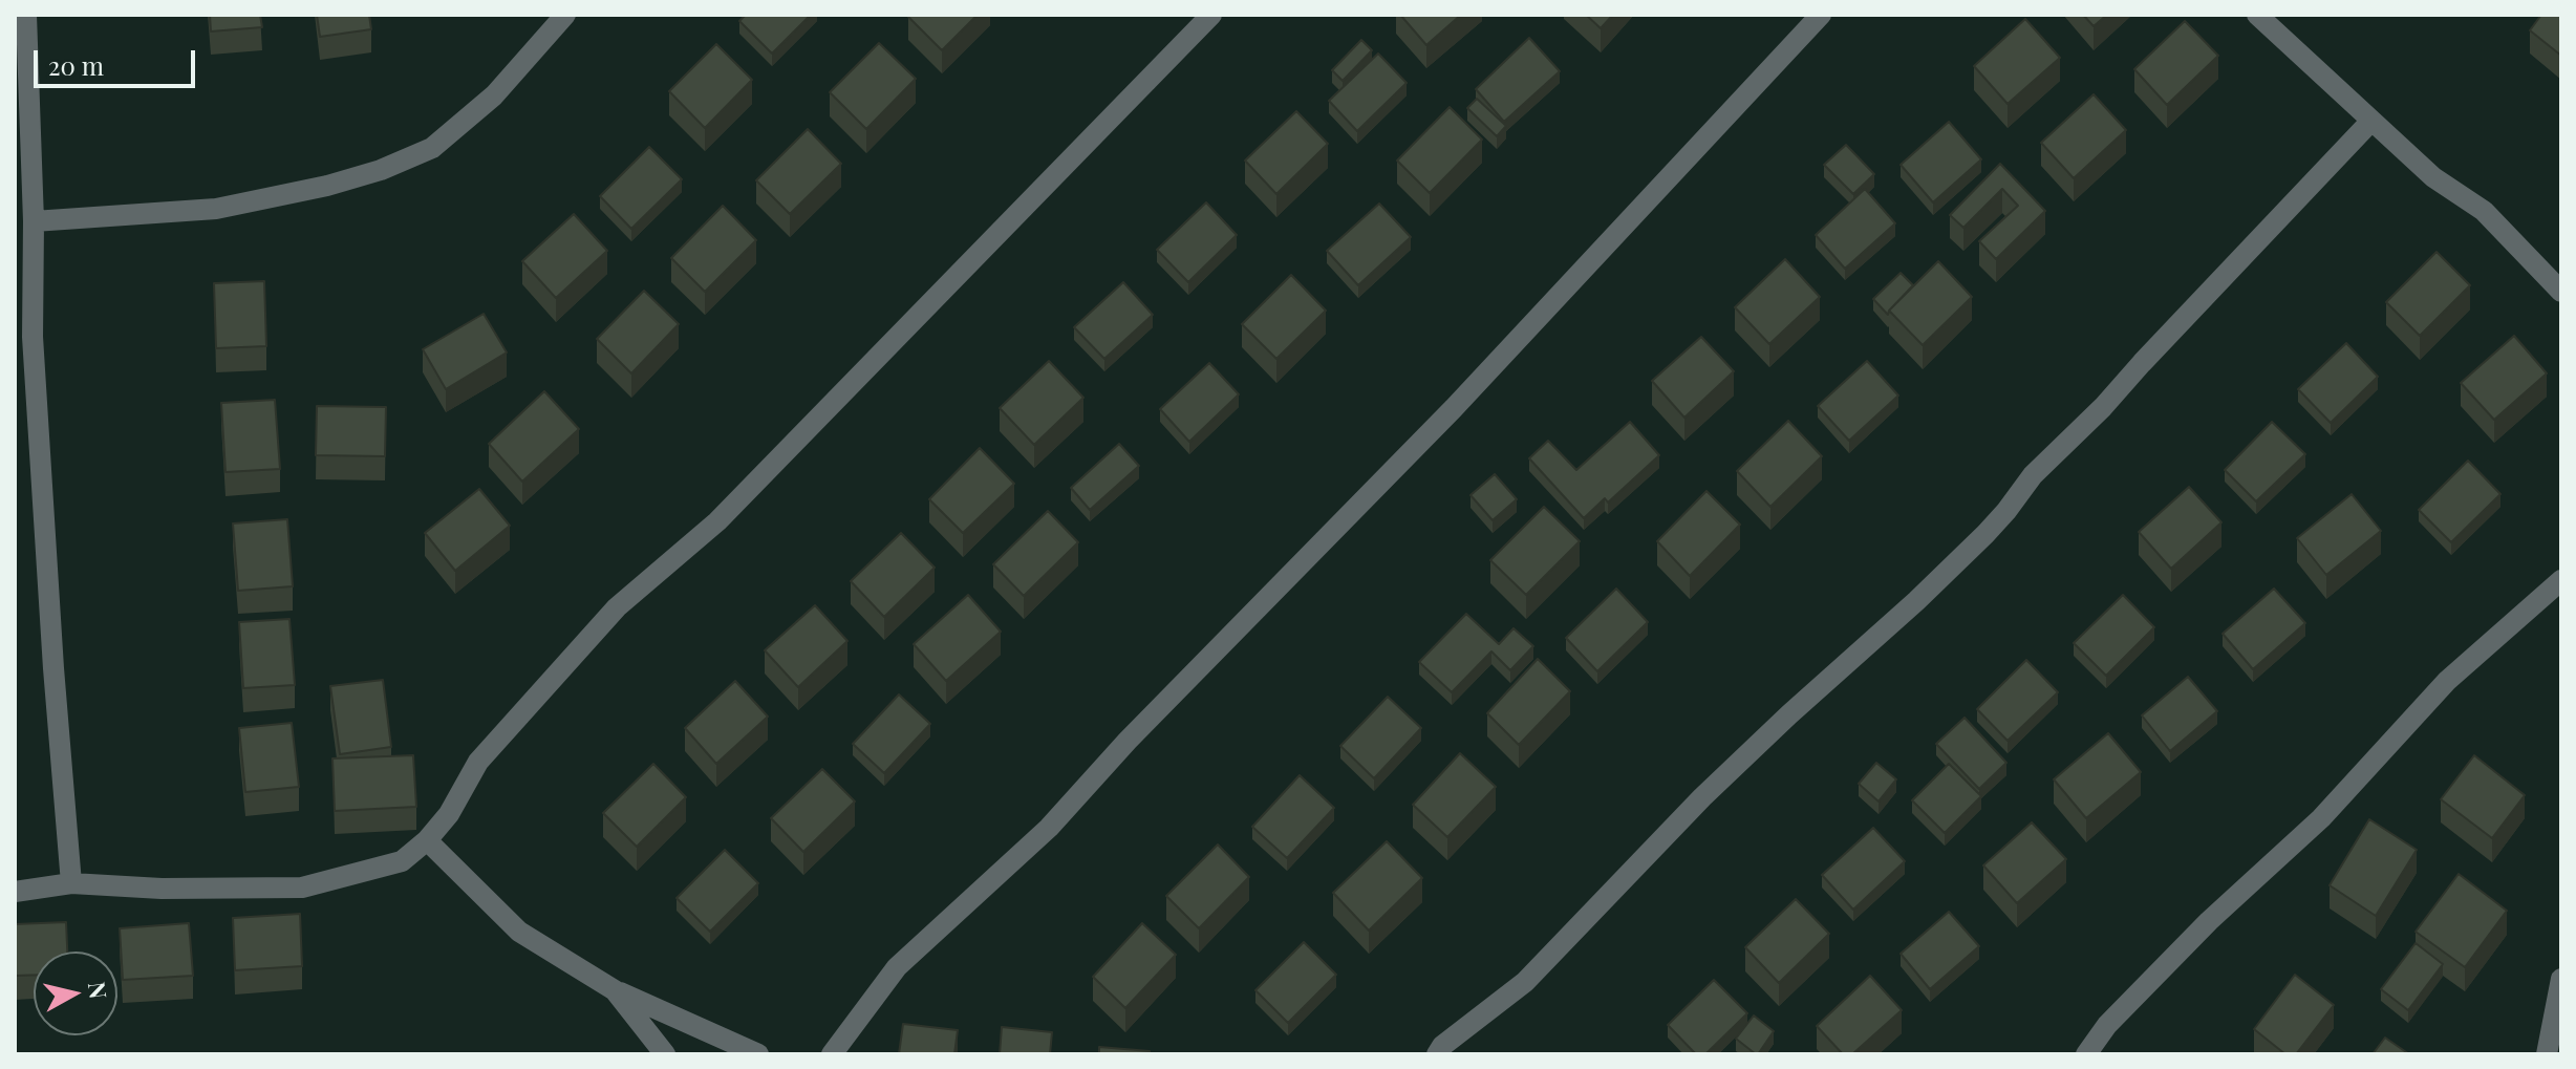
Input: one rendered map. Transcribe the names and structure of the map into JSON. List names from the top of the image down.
{
  "scale_bar": "20 m",
  "north": "right"
}
